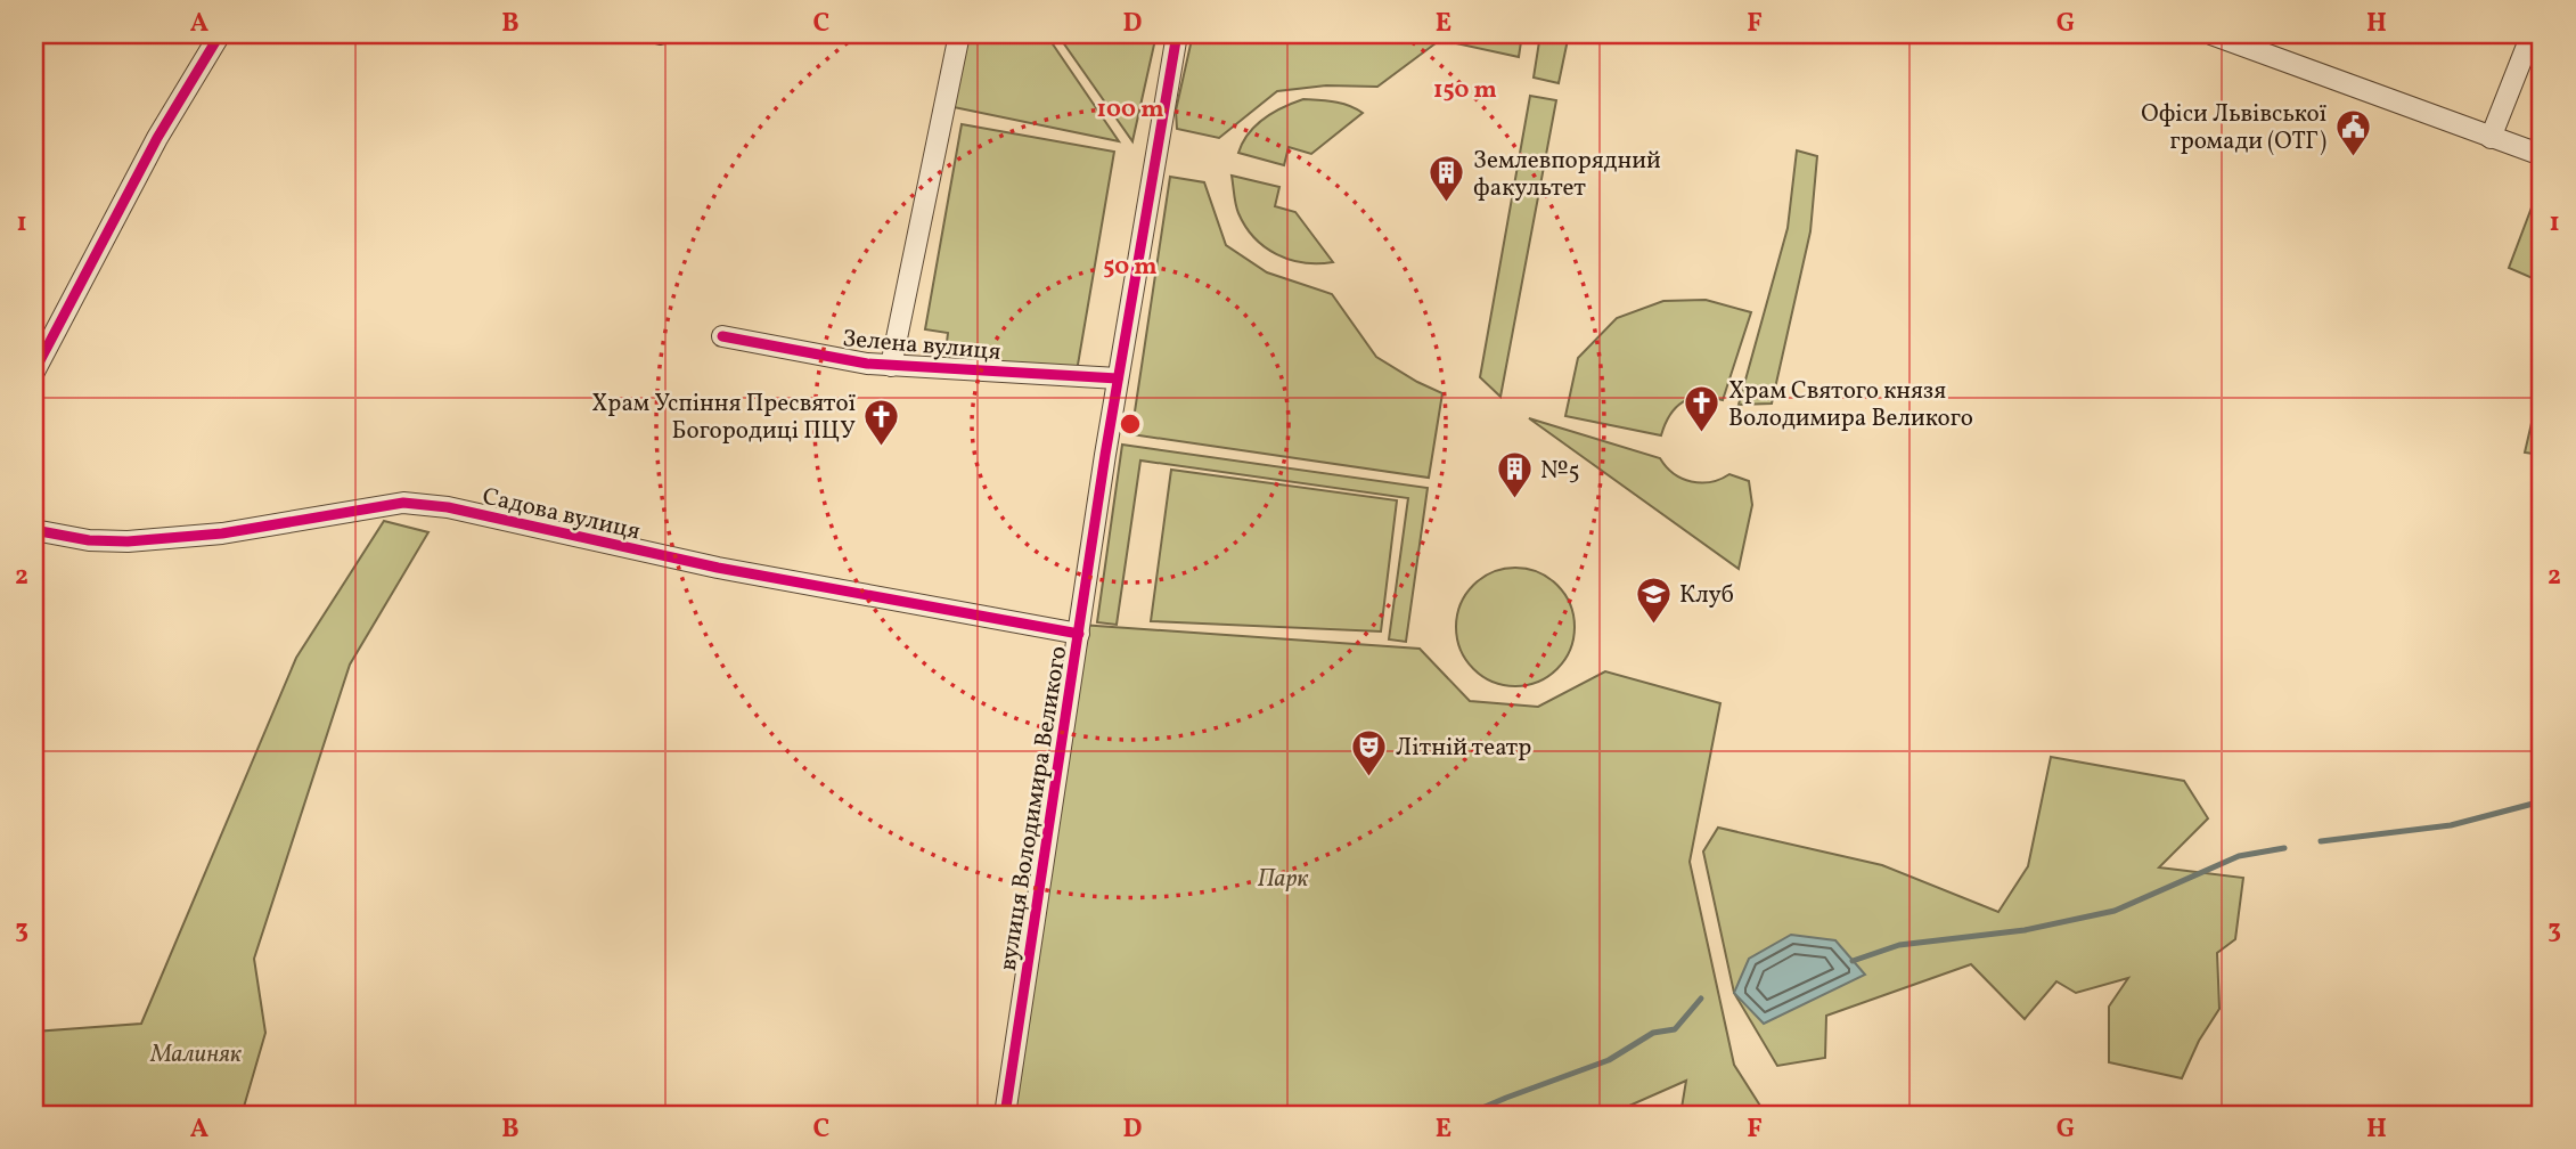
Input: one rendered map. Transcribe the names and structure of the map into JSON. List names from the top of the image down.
{
  "streets": {
    "street": ["Зелена вулиця", "Садова вулиця", "вулиця Володимира Великого"]
  },
  "crossings": [
    ["Зелена вулиця", "вулиця Володимира Великого"],
    ["Садова вулиця", "вулиця Володимира Великого"]
  ],
  "parks": ["Парк", "Малиняк"],
  "places": {
    "public building": ["Офіси Львівської громади (ОТГ)"],
    "building": ["Землевпорядний факультет", "№5"],
    "church": ["Храм Святого князя Володимира Великого", "Храм Успіння Пресвятої Богородиці ПЦУ"],
    "school or university": ["Клуб"],
    "theatre": ["Літній театр"]
  },
  "grid": {
    "columns": [
      "A",
      "B",
      "C",
      "D",
      "E",
      "F",
      "G",
      "H"
    ],
    "rows": ["1", "2", "3"]
  },
  "rings": ["150 m", "100 m", "50 m"]
}
